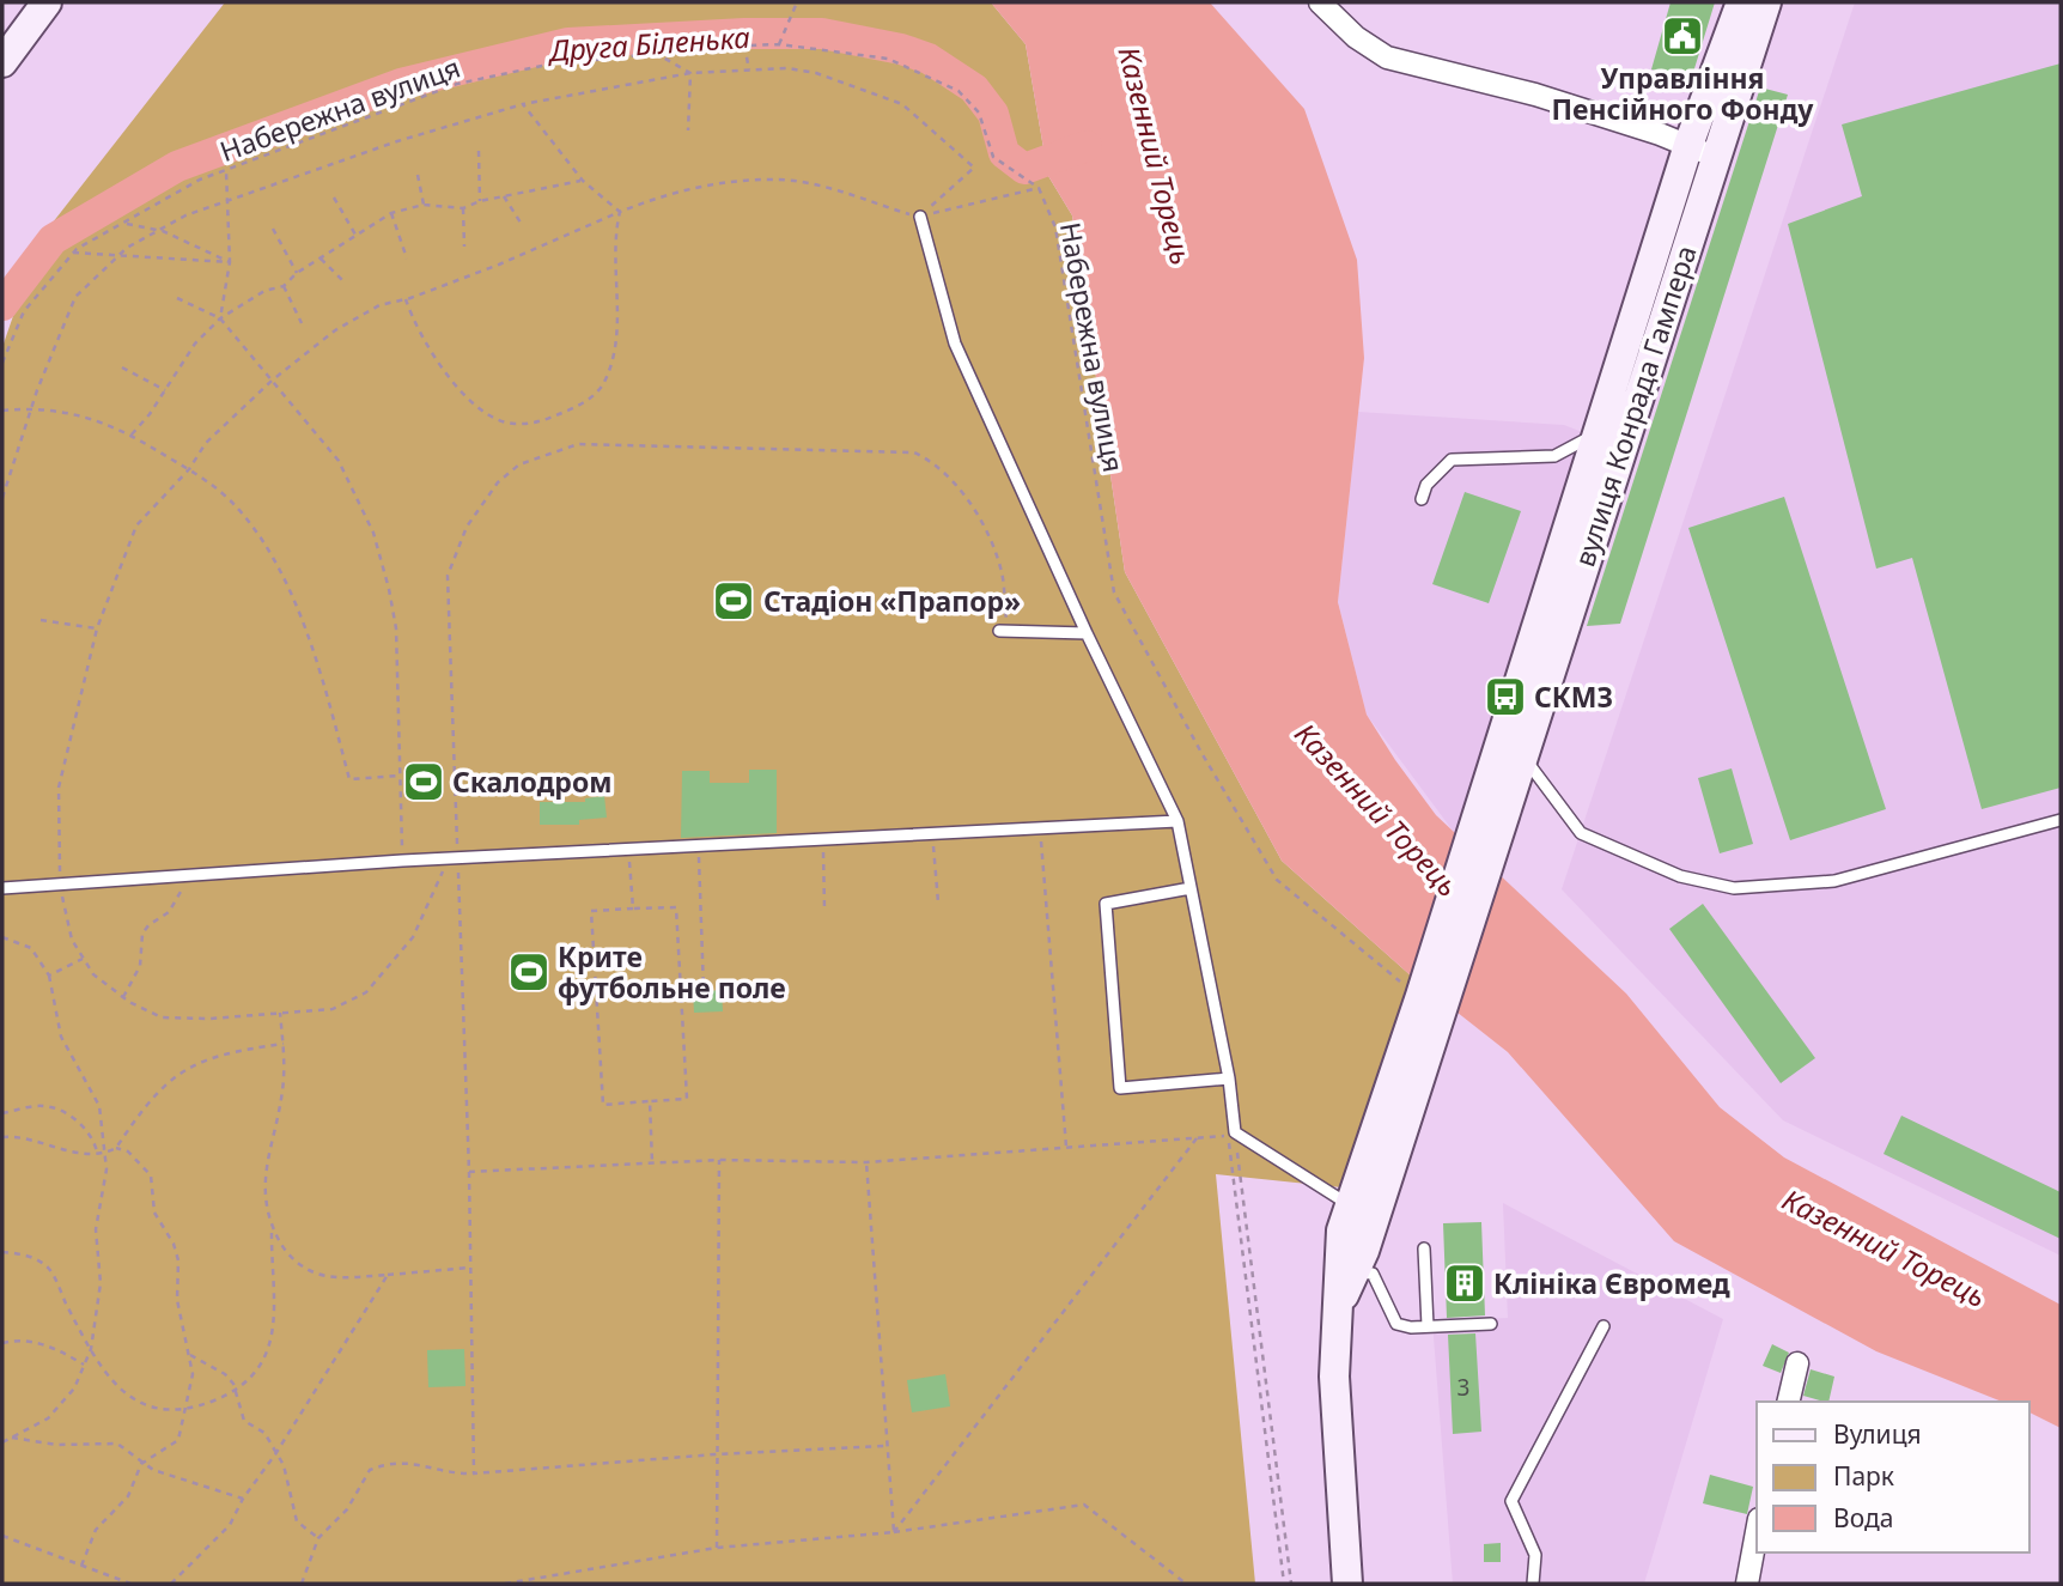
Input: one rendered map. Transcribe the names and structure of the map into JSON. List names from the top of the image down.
{
  "streets": {
    "main road": ["вулиця Конрада Гампера"],
    "path": ["Набережна вулиця"]
  },
  "water": ["Друга Біленька", "Казенний Торець"],
  "places": {
    "public building": ["Управління Пенсійного Фонду"],
    "sports": ["Стадіон «Прапор»", "Скалодром", "Крите футбольне поле"],
    "bus stop": ["СКМЗ"],
    "building": ["Клініка Євромед"]
  },
  "house_numbers": ["3"],
  "legend": ["Вулиця", "Парк", "Вода"]
}
